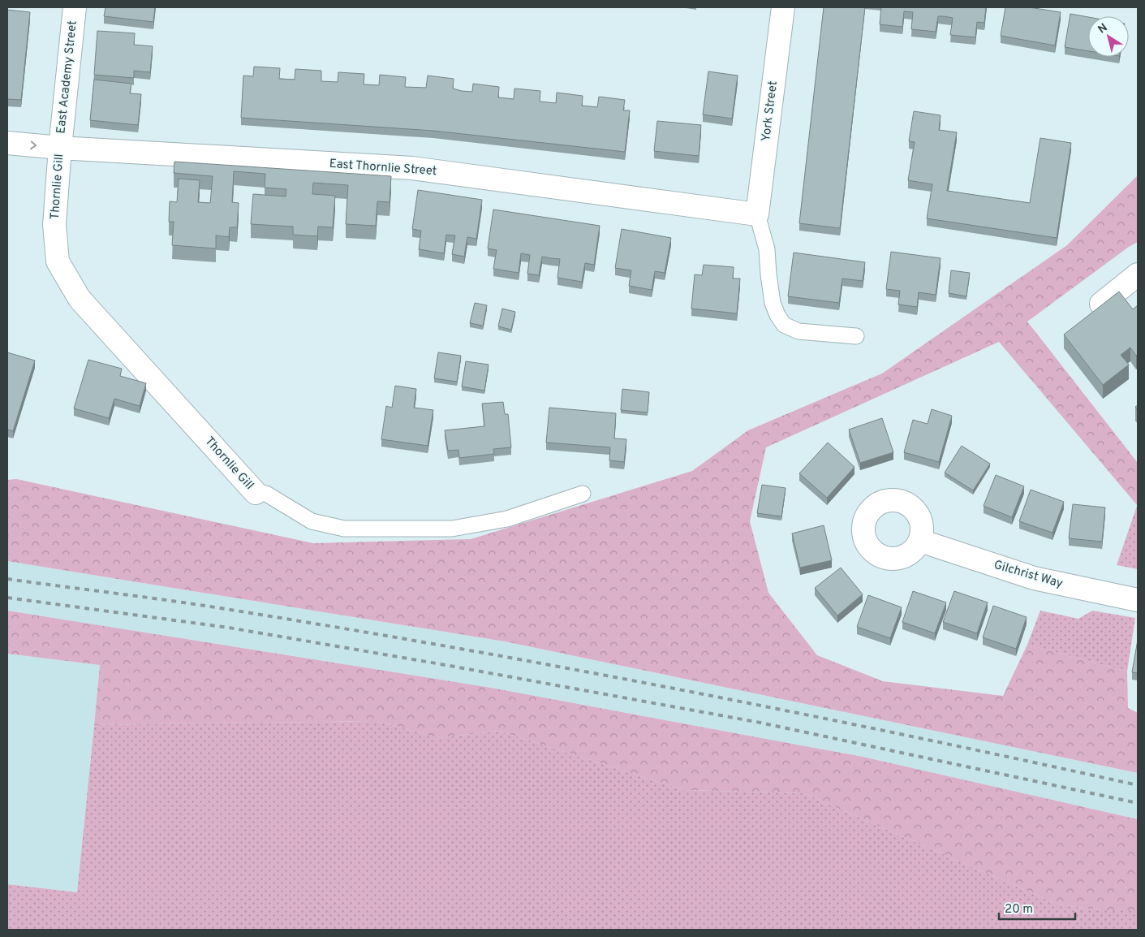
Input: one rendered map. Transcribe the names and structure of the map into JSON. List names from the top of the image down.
{
  "streets": {
    "street": [
      "East Academy Street",
      "York Street",
      "East Thornlie Street",
      "Thornlie Gill",
      "Gilchrist Way"
    ]
  },
  "crossings": [
    ["East Academy Street", "East Thornlie Street"],
    ["East Academy Street", "Thornlie Gill"],
    ["York Street", "East Thornlie Street"],
    ["East Thornlie Street", "Thornlie Gill"]
  ],
  "scale_bar": "20 m",
  "north": "top left"
}
